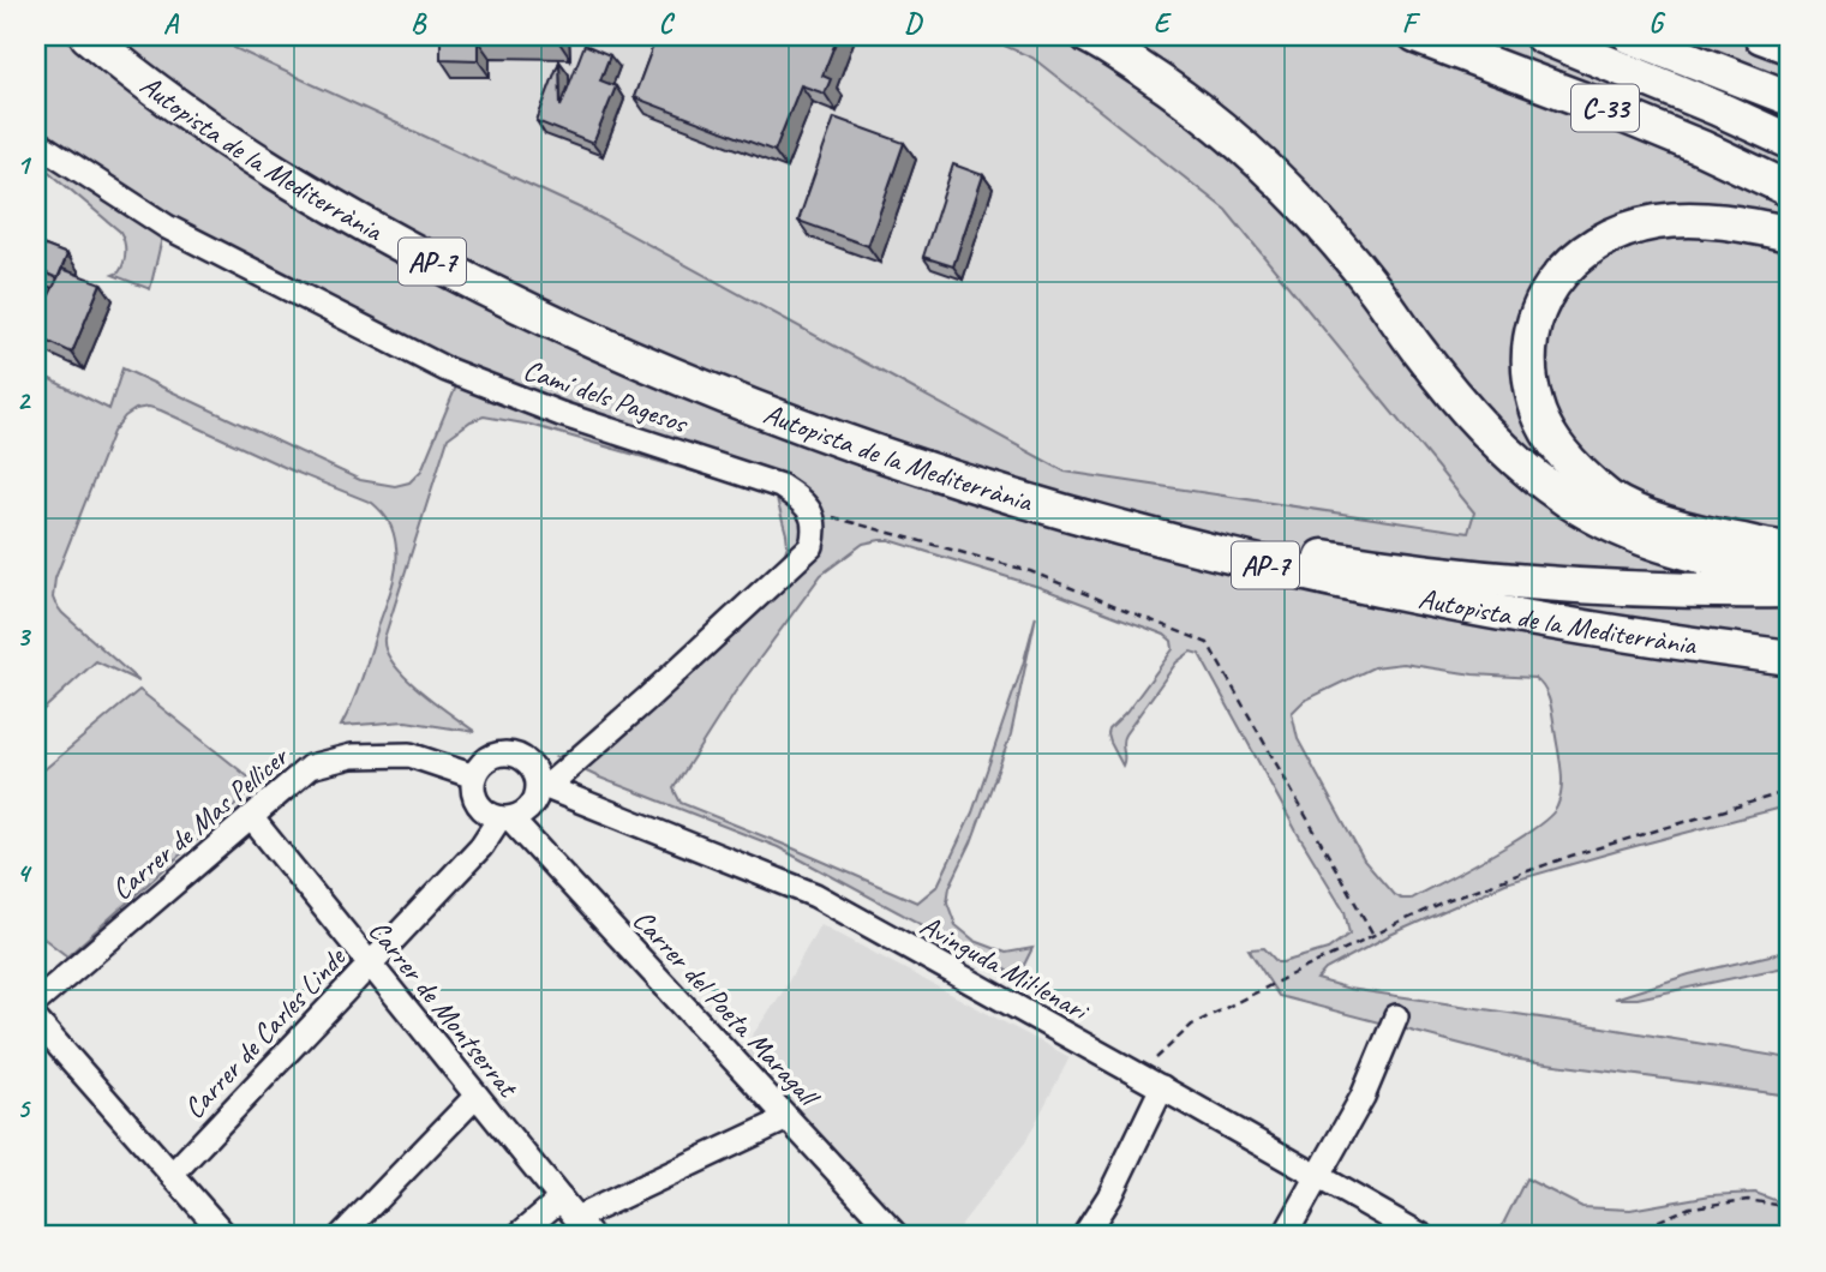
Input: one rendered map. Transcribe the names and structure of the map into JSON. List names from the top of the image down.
{
  "streets": {
    "highway": ["C-33", "Autopista de la Mediterrània", "AP-7"],
    "street": [
      "Camí dels Pagesos",
      "Carrer de Mas Pellicer",
      "Avinguda Mil·lenari",
      "Carrer del Poeta Maragall",
      "Carrer de Montserrat",
      "Carrer de Carles Linde"
    ]
  },
  "crossings": [
    ["Carrer de Mas Pellicer", "Avinguda Mil·lenari"],
    ["Carrer de Mas Pellicer", "Carrer del Poeta Maragall"],
    ["Carrer de Mas Pellicer", "Carrer de Montserrat"],
    ["Carrer de Mas Pellicer", "Carrer de Carles Linde"],
    ["Avinguda Mil·lenari", "Carrer del Poeta Maragall"],
    ["Avinguda Mil·lenari", "Carrer de Carles Linde"],
    ["Carrer del Poeta Maragall", "Carrer de Carles Linde"],
    ["Carrer de Montserrat", "Carrer de Carles Linde"]
  ],
  "grid": {
    "columns": [
      "A",
      "B",
      "C",
      "D",
      "E",
      "F",
      "G"
    ],
    "rows": [
      "1",
      "2",
      "3",
      "4",
      "5"
    ]
  }
}
